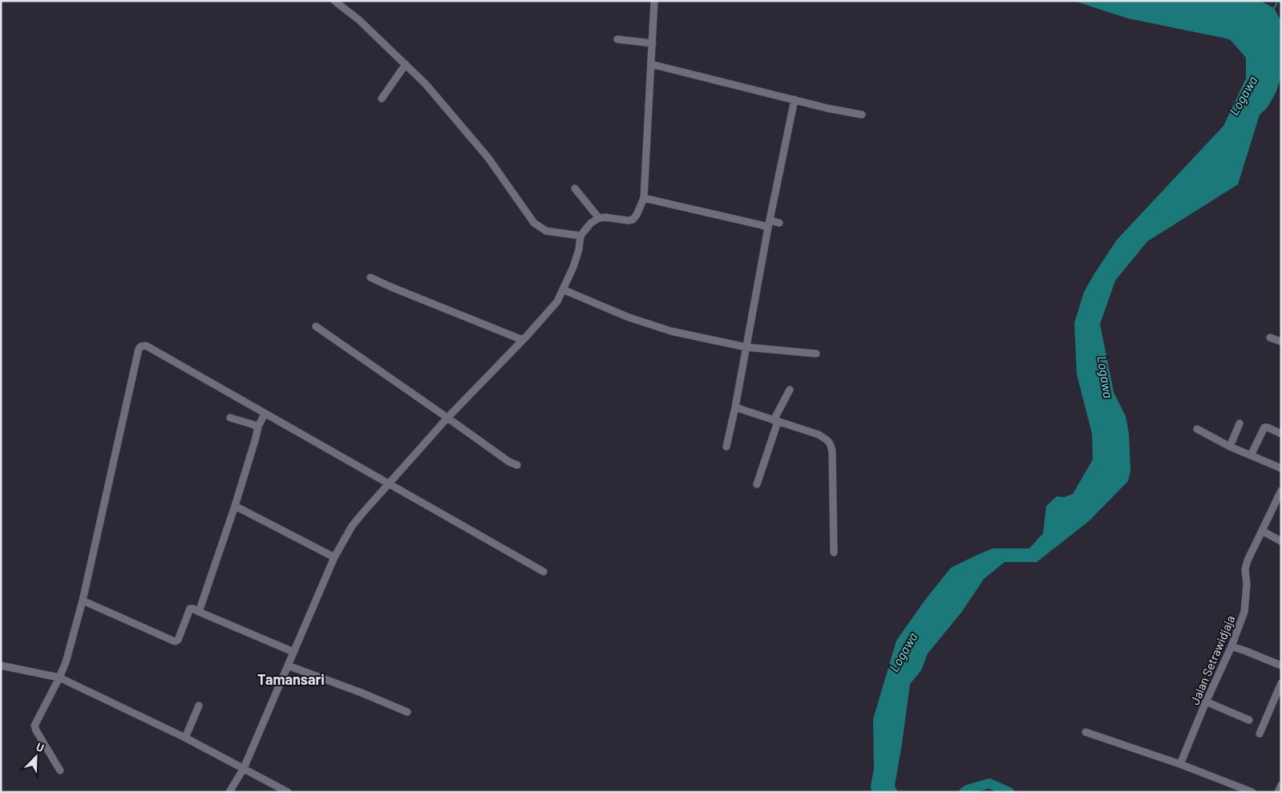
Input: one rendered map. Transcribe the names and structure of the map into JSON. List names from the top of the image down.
{
  "streets": {
    "street": ["Jalan Setrawidjaja"]
  },
  "districts": ["Tamansari"],
  "water": ["Logawa"],
  "north": "top right"
}
